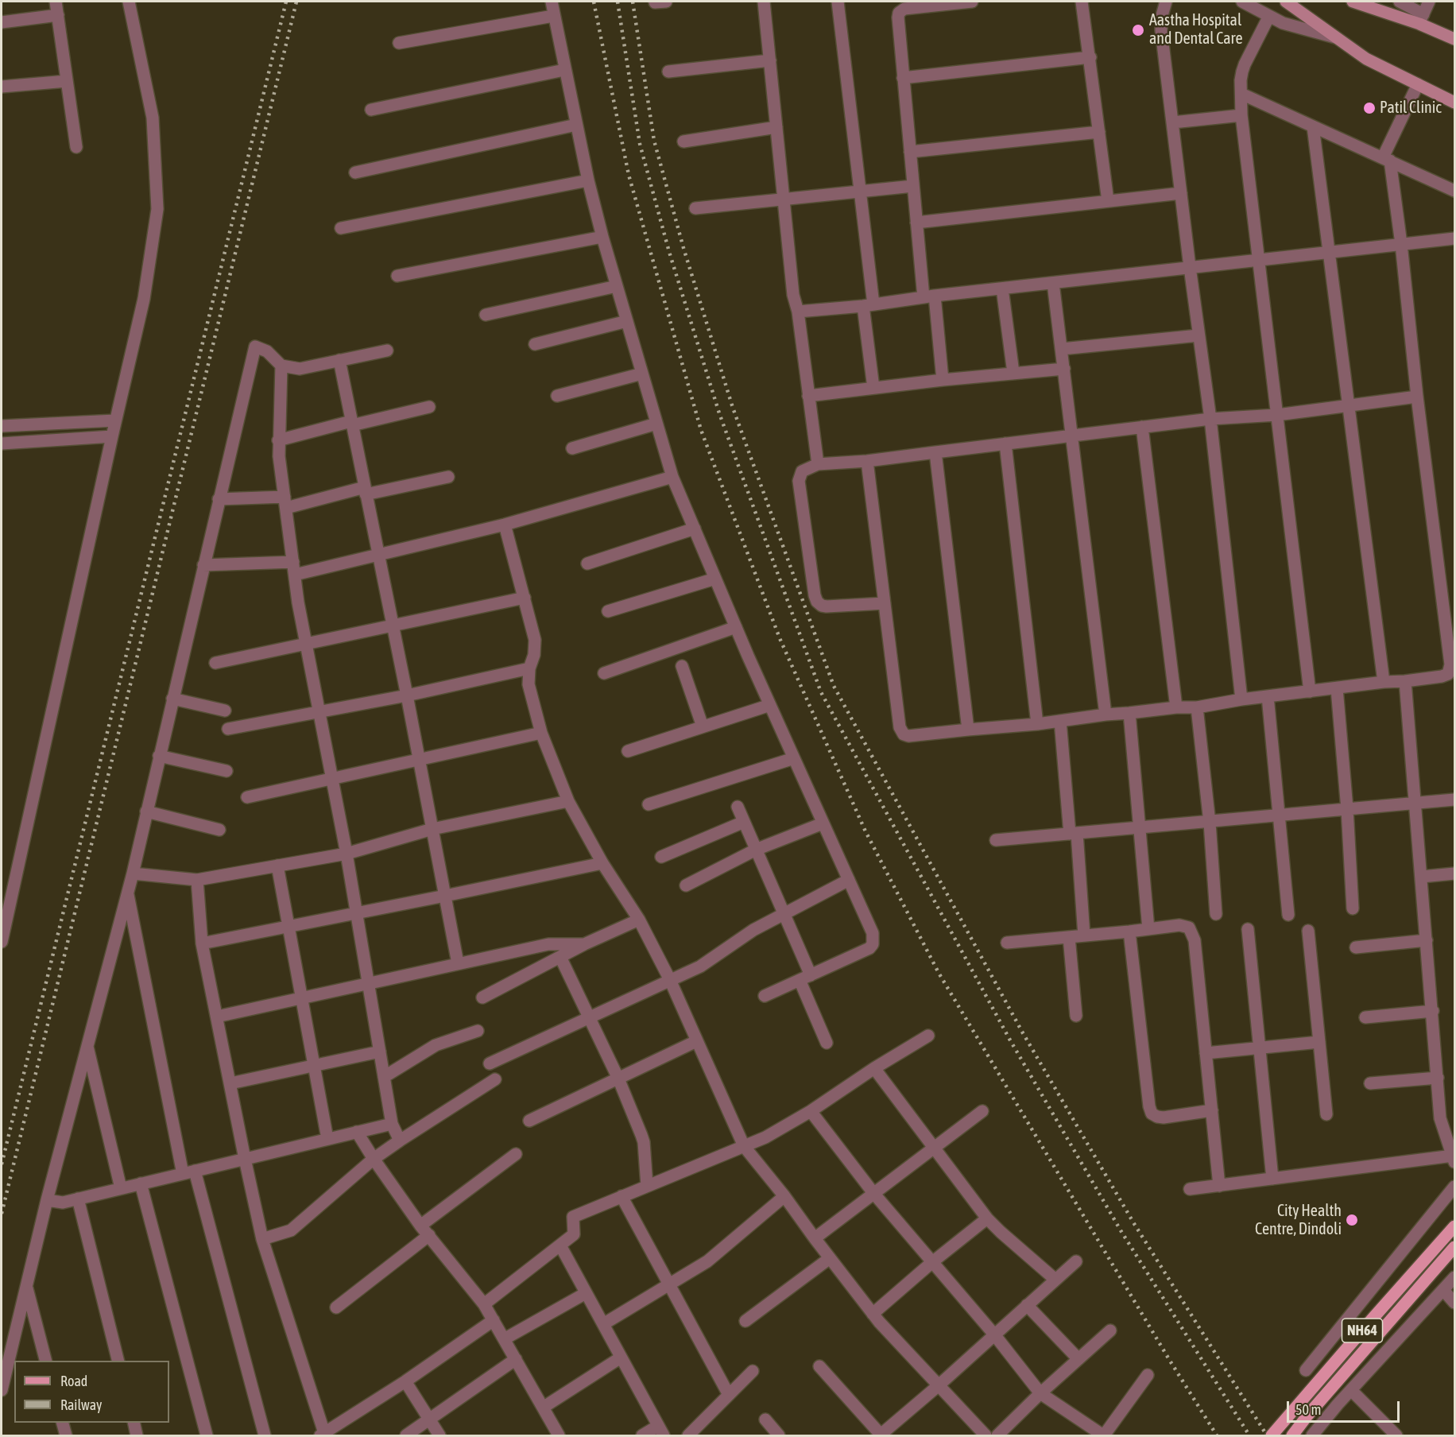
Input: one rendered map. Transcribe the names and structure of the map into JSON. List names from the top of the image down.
{
  "streets": {
    "main road": ["NH64"]
  },
  "places": ["Aastha Hospital and Dental Care", "Patil Clinic", "City Health Centre, Dindoli"],
  "legend": ["Road", "Railway"],
  "scale_bar": "50 m"
}
